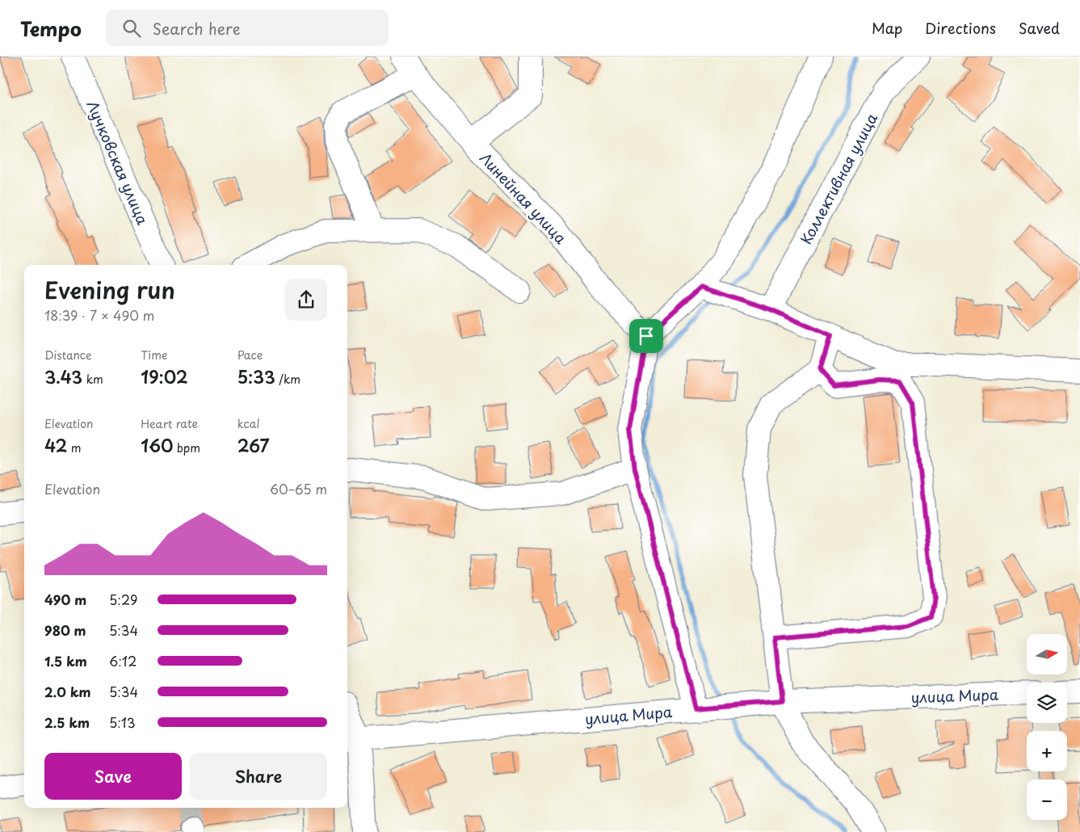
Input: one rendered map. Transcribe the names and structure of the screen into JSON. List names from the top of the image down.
{
  "streets": {
    "street": [
      "Лучковская улица",
      "Коллективная улица",
      "Линейная улица",
      "улица Мира"
    ]
  },
  "north": "right",
  "page": {
    "header": "Tempo",
    "search": "Search here",
    "nav": ["Map", "Directions", "Saved"],
    "heading": ["Evening run", "18:39 · 7 × 490 m"],
    "stats": [
      ["Distance", "3.43 km"],
      ["Time", "19:02"],
      ["Pace", "5:33 /km"],
      ["Elevation", "42 m"],
      ["Heart rate", "160 bpm"],
      ["kcal", "267"]
    ],
    "chart": ["Elevation", "60–65 m"],
    "list": [
      {
        "name": "490 m",
        "note": "5:29"
      },
      {
        "name": "980 m",
        "note": "5:34"
      },
      {
        "name": "1.5 km",
        "note": "6:12"
      },
      {
        "name": "2.0 km",
        "note": "5:34"
      },
      {
        "name": "2.5 km",
        "note": "5:13"
      }
    ],
    "map_buttons": ["+", "−"],
    "buttons": ["Save", "Share"]
  }
}
